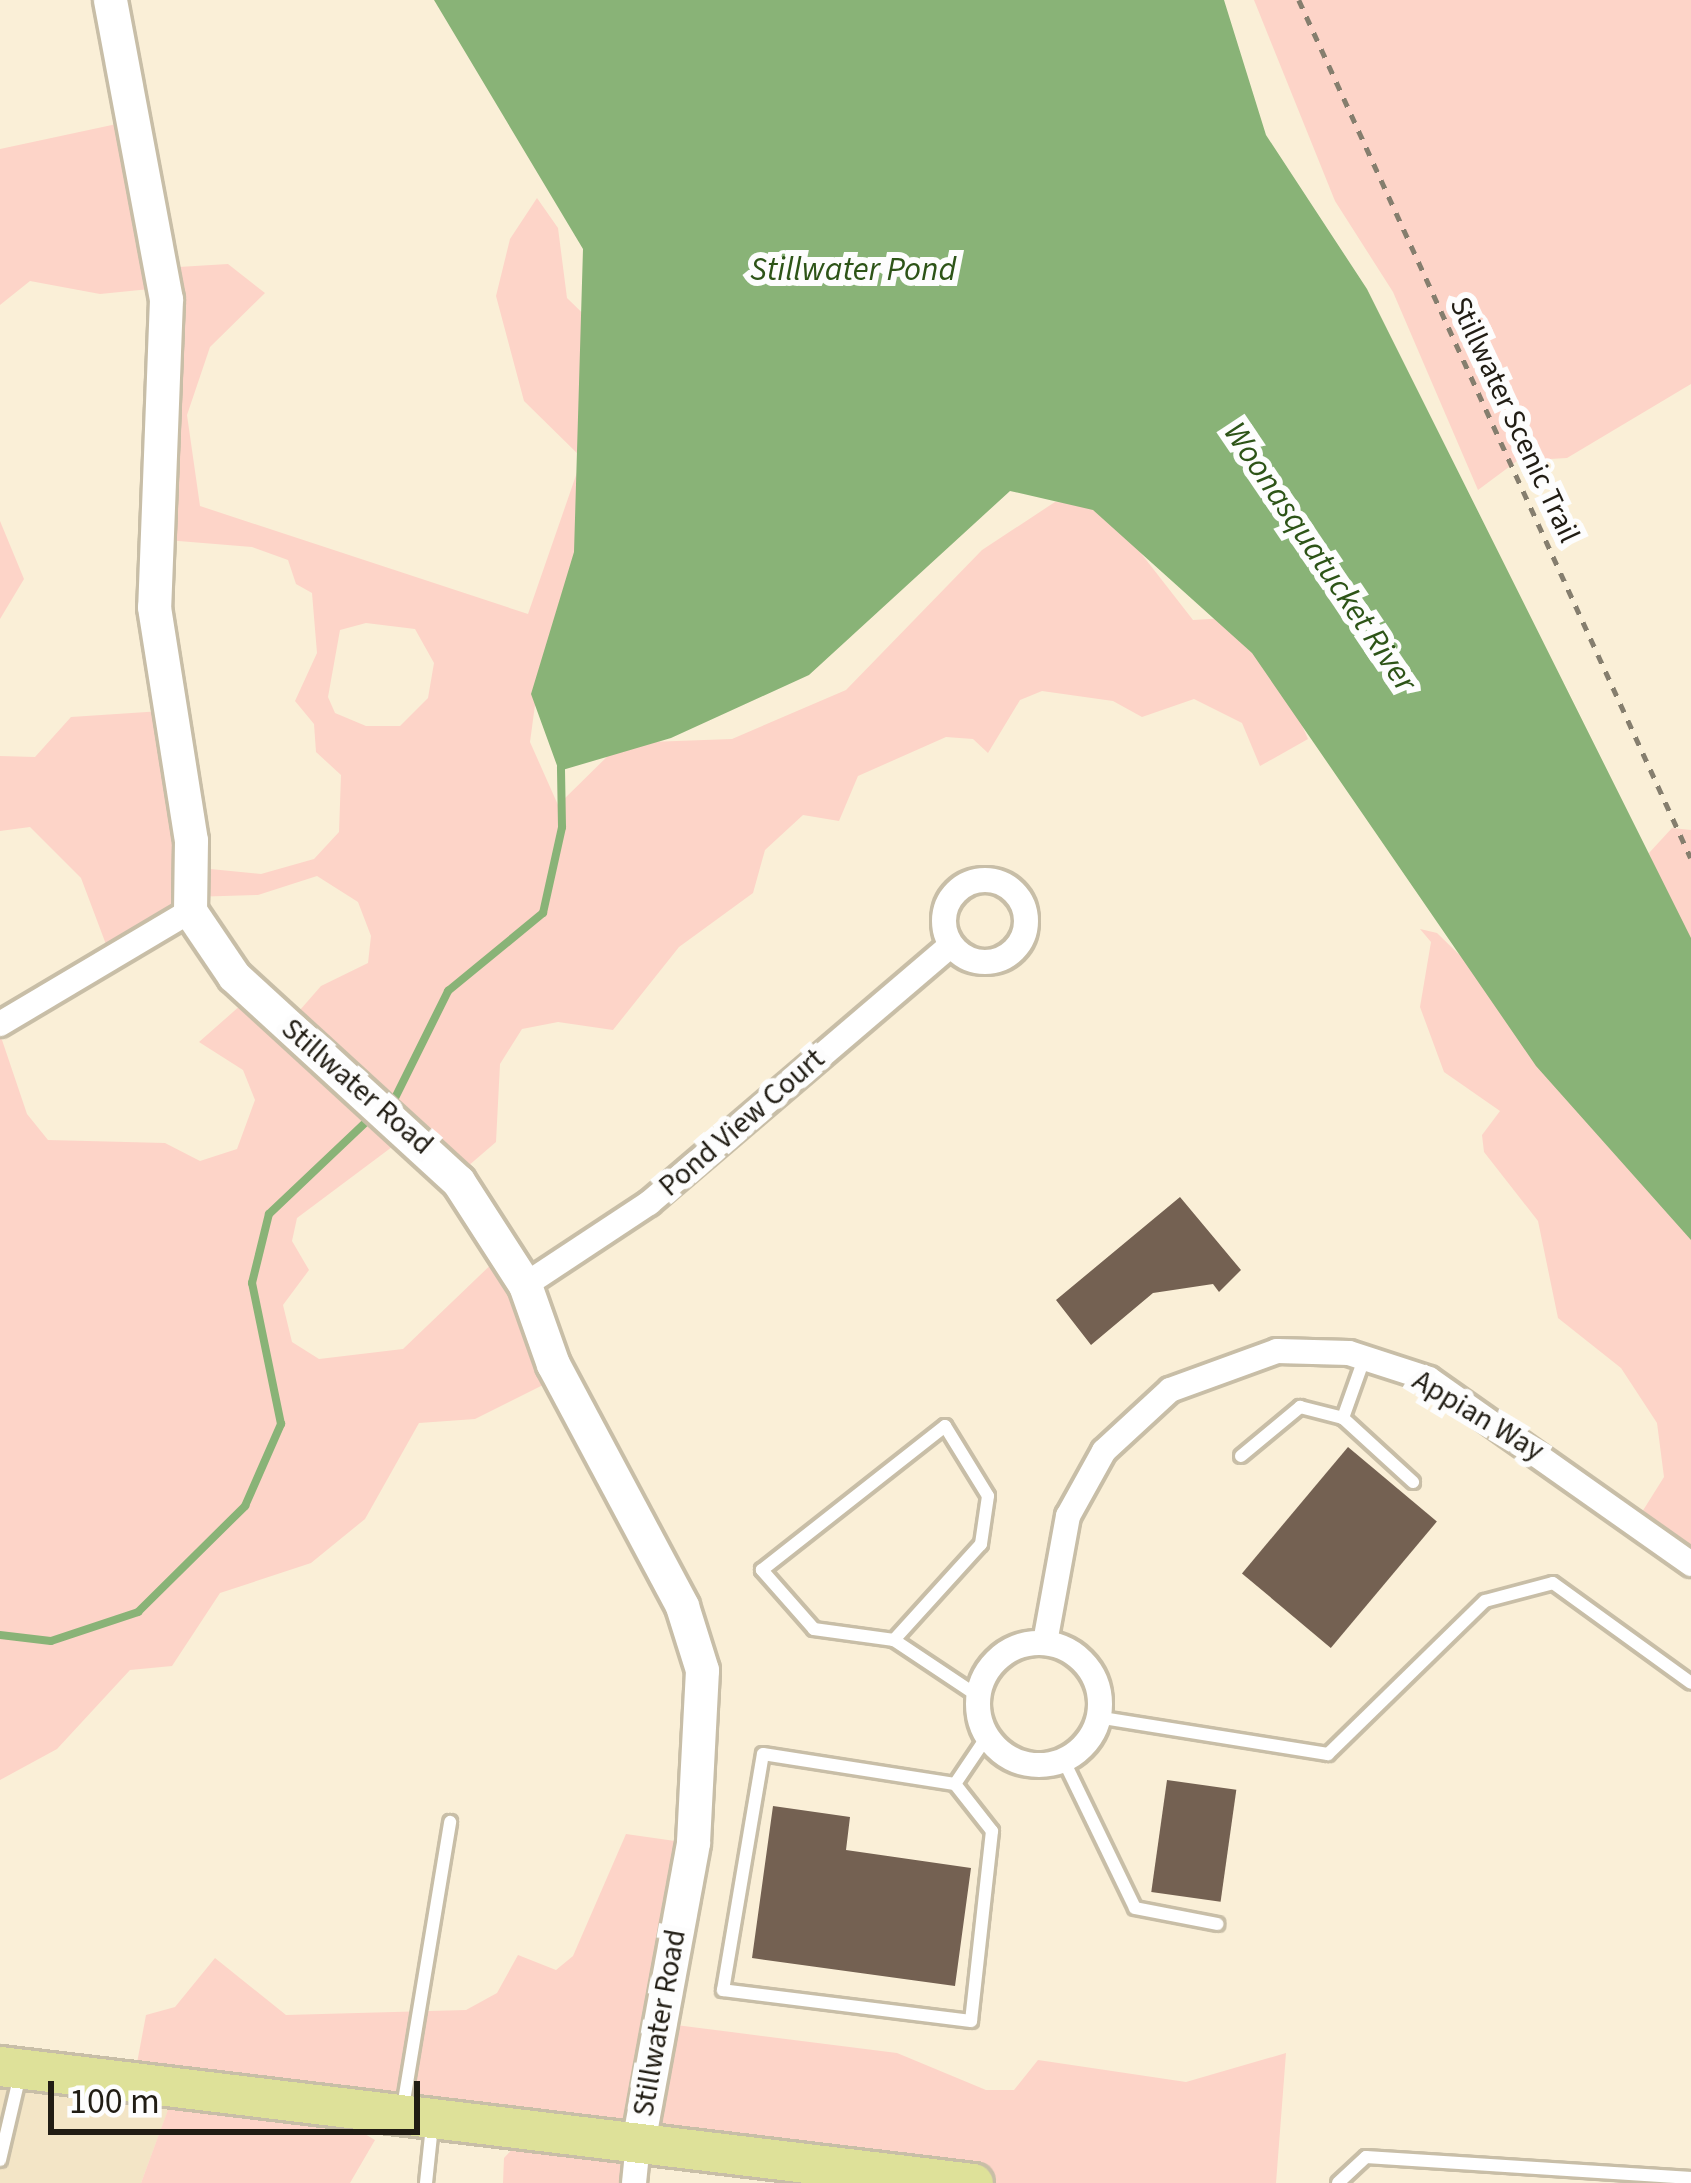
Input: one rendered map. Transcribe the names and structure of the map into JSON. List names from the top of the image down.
{
  "streets": {
    "street": ["Stillwater Road", "Pond View Court", "Appian Way"],
    "path": ["Stillwater Scenic Trail"]
  },
  "crossings": [
    ["Stillwater Road", "Pond View Court"]
  ],
  "water": ["Stillwater Pond", "Woonasquatucket River"],
  "scale_bar": "100 m"
}
